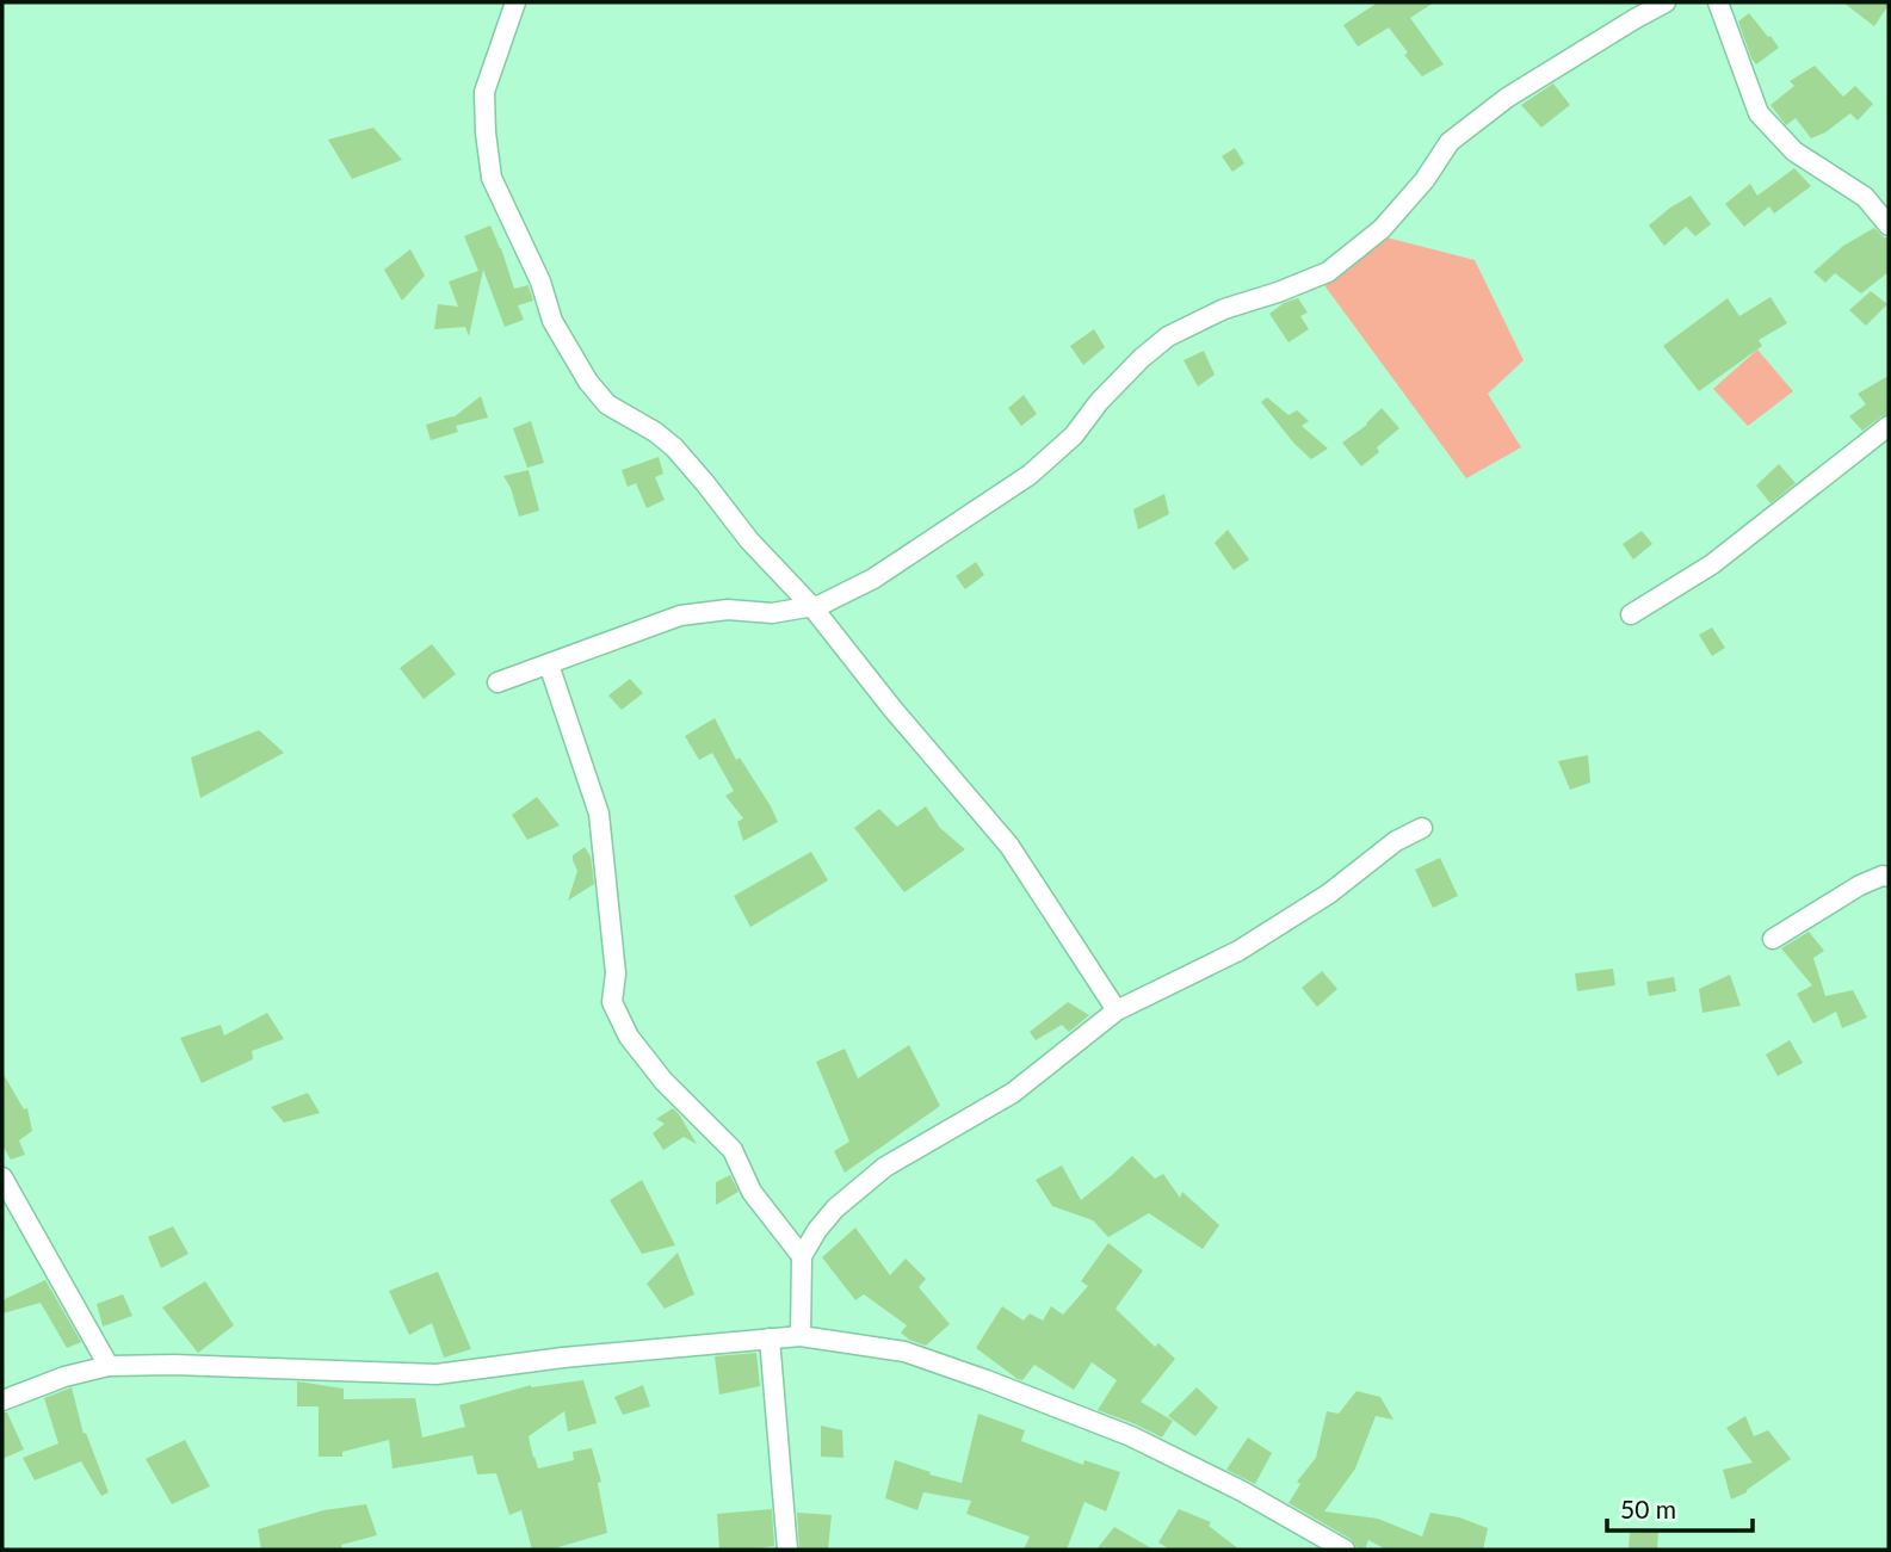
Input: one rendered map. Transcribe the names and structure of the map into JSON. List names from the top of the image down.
{
  "scale_bar": "50 m"
}
